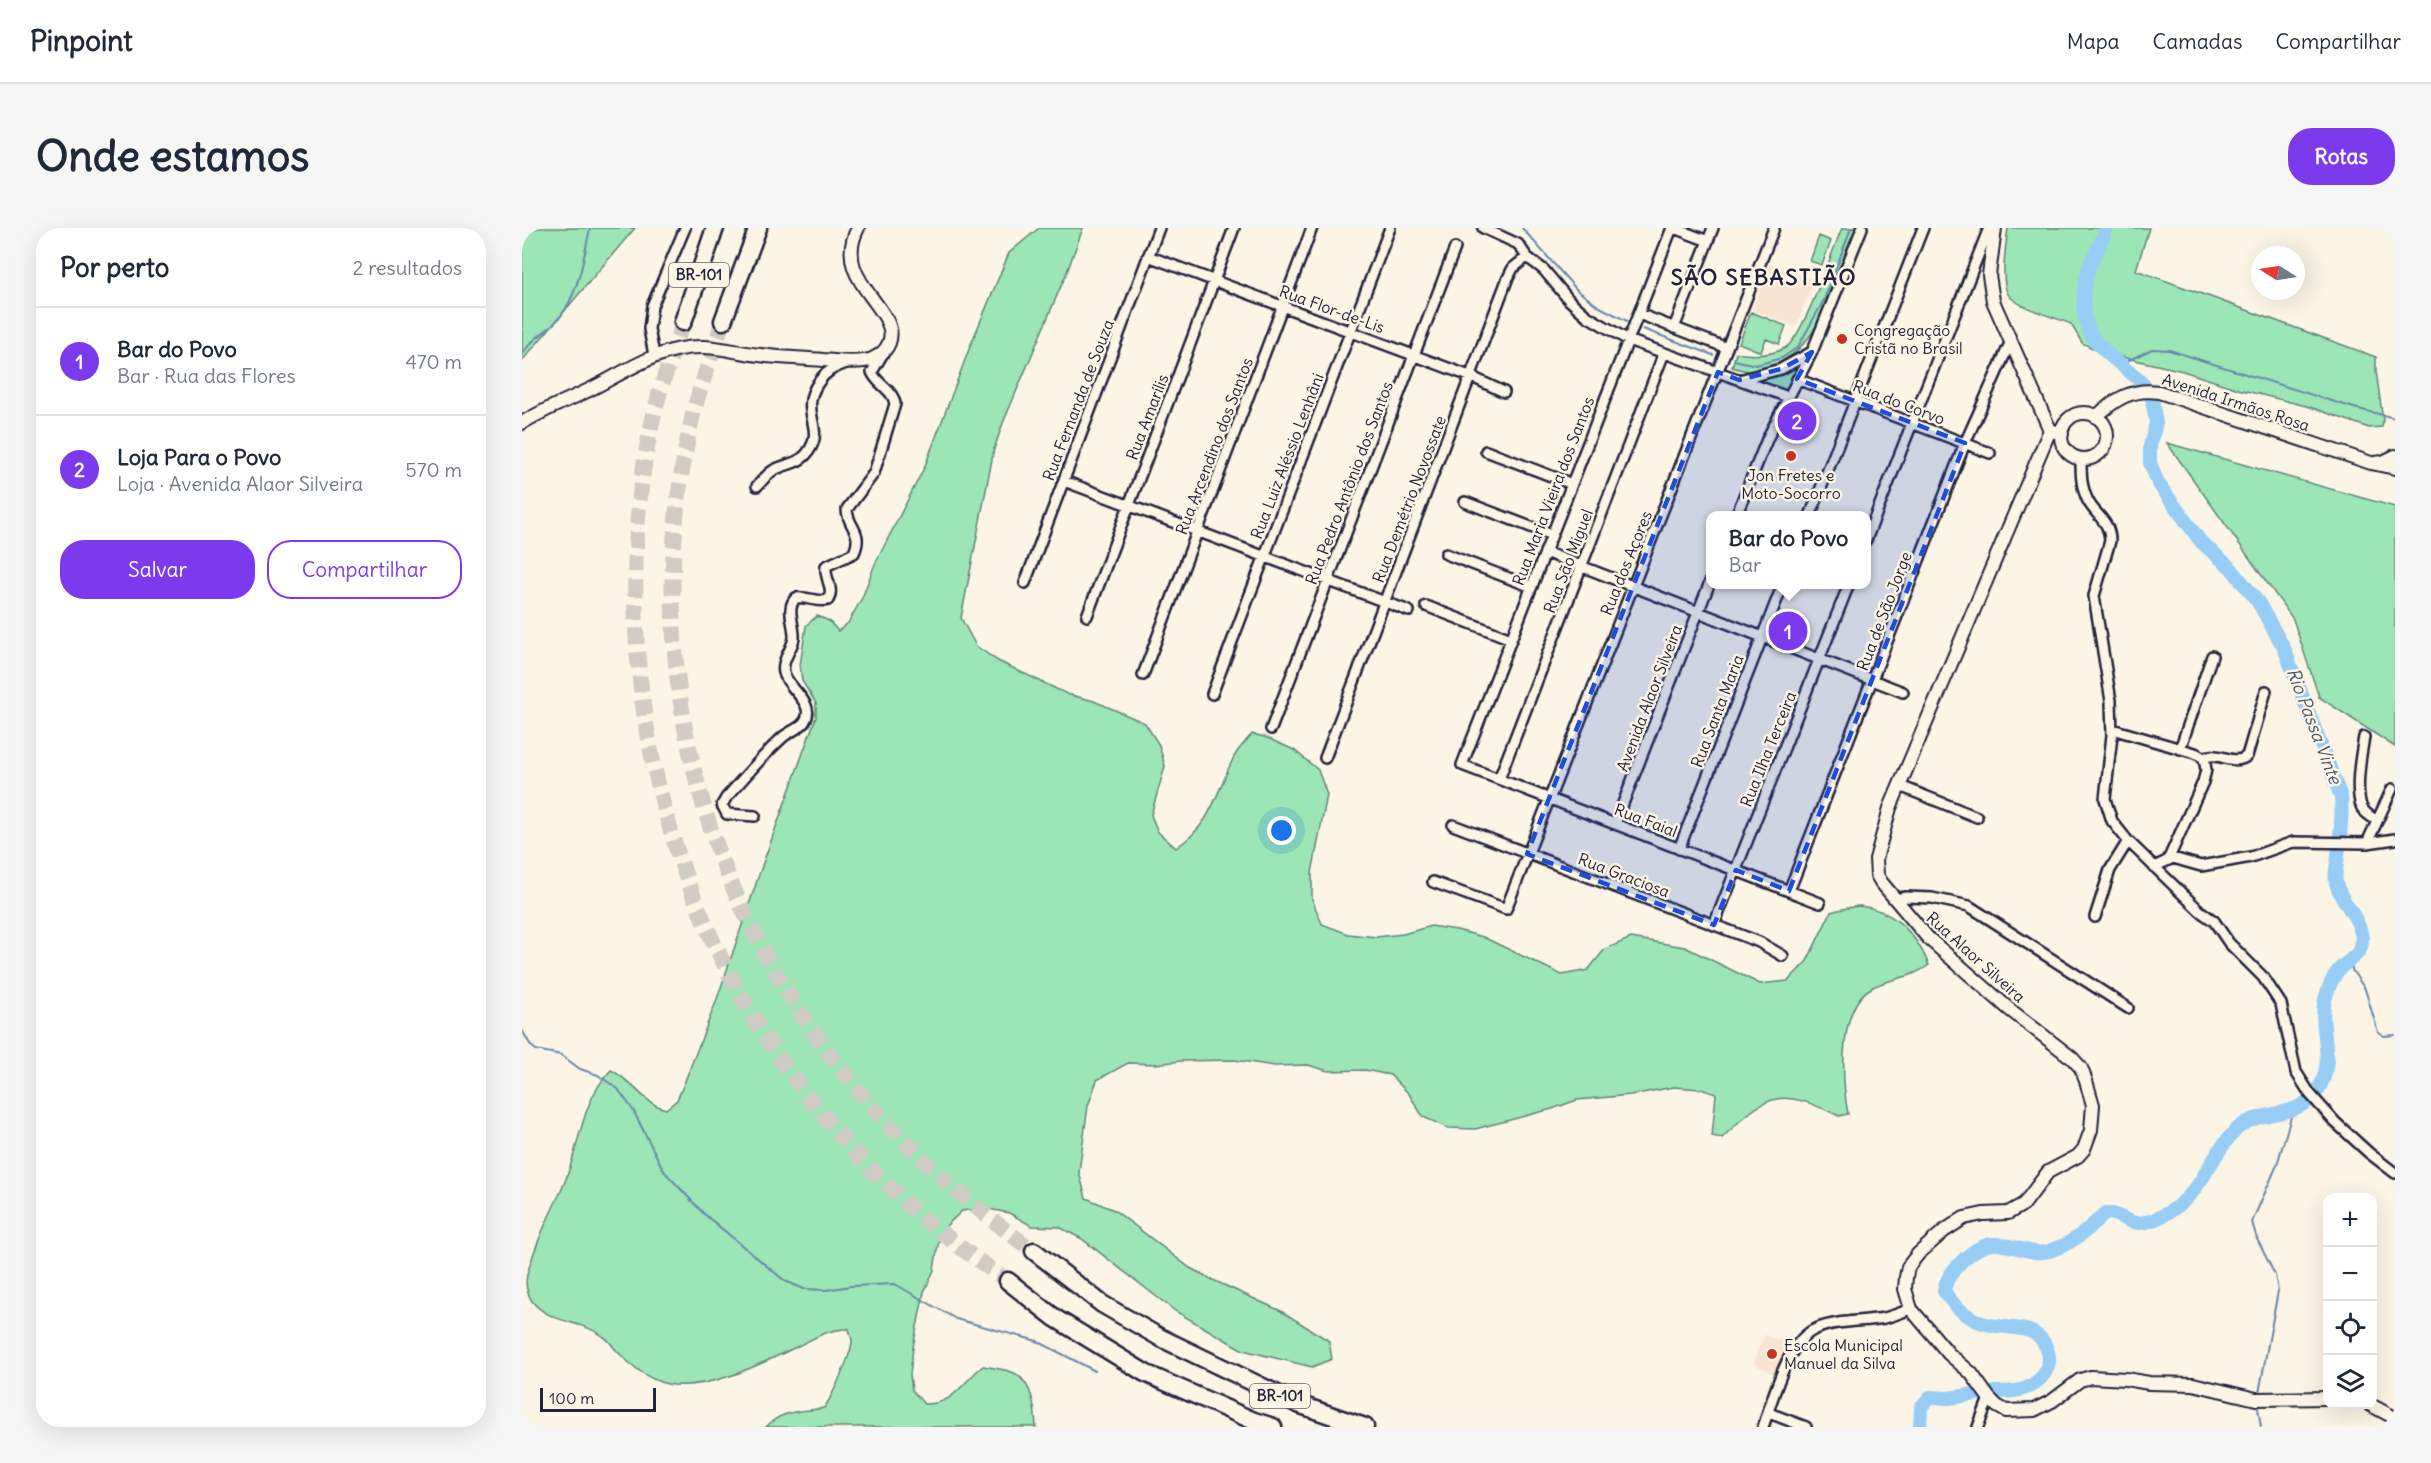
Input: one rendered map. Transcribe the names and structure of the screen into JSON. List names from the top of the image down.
{
  "streets": {
    "highway": ["BR-101"],
    "street": [
      "Rua Flor-de-Lis",
      "Rua Fernanda de Souza",
      "Rua do Corvo",
      "Avenida Irmãos Rosa",
      "Rua Amarílis",
      "Rua Arcendino dos Santos",
      "Rua Luiz Aléssio Lenhâni",
      "Rua Pedro Antônio dos Santos",
      "Rua Maria Vieira dos Santos",
      "Rua Demétrio Novossate",
      "Rua São Miguel",
      "Rua dos Açores",
      "Rua de São Jorge",
      "Avenida Alaor Silveira",
      "Rua Santa Maria",
      "Rua Ilha Terceira",
      "Rua Faial",
      "Rua Graciosa",
      "Rua Alaor Silveira"
    ]
  },
  "crossings": [
    ["Rua Flor-de-Lis", "Rua Fernanda de Souza"],
    ["Rua Flor-de-Lis", "Rua Amarílis"],
    ["Rua Flor-de-Lis", "Rua Arcendino dos Santos"],
    ["Rua Flor-de-Lis", "Rua Luiz Aléssio Lenhâni"],
    ["Rua Flor-de-Lis", "Rua Pedro Antônio dos Santos"],
    ["Rua Flor-de-Lis", "Rua Demétrio Novossate"],
    ["Rua do Corvo", "Rua de São Jorge"],
    ["Avenida Irmãos Rosa", "Rua Alaor Silveira"],
    ["Rua Maria Vieira dos Santos", "Rua Faial"],
    ["Rua São Miguel", "Rua Faial"],
    ["Rua dos Açores", "Rua Faial"],
    ["Rua dos Açores", "Rua Graciosa"],
    ["Rua de São Jorge", "Rua Faial"],
    ["Avenida Alaor Silveira", "Rua Faial"],
    ["Rua Santa Maria", "Rua Faial"],
    ["Rua Ilha Terceira", "Rua Faial"],
    ["Rua Ilha Terceira", "Rua Graciosa"]
  ],
  "districts": ["SÃO SEBASTIÃO"],
  "water": ["Rio Passa Vinte"],
  "places": ["Congregação Cristã no Brasil", "Jon Fretes e Moto-Socorro", "Escola Municipal Manuel da Silva"],
  "scale_bar": "100 m",
  "north": "left",
  "page": {
    "header": "Pinpoint",
    "nav": ["Mapa", "Camadas", "Compartilhar"],
    "buttons": [
      "Rotas",
      ["Salvar", "Compartilhar"]
    ],
    "title": "Onde estamos",
    "heading": ["Por perto", "2 resultados"],
    "list": [
      {
        "mark": "1",
        "name": "Bar do Povo",
        "note": "Bar · Rua das Flores",
        "value": "470 m"
      },
      {
        "mark": "2",
        "name": "Loja Para o Povo",
        "note": "Loja · Avenida Alaor Silveira",
        "value": "570 m"
      }
    ],
    "pins": ["2", "1"],
    "popup": ["Bar do Povo", "Bar"],
    "map_buttons": ["+", "−"],
    "scale": "100 m"
  }
}
